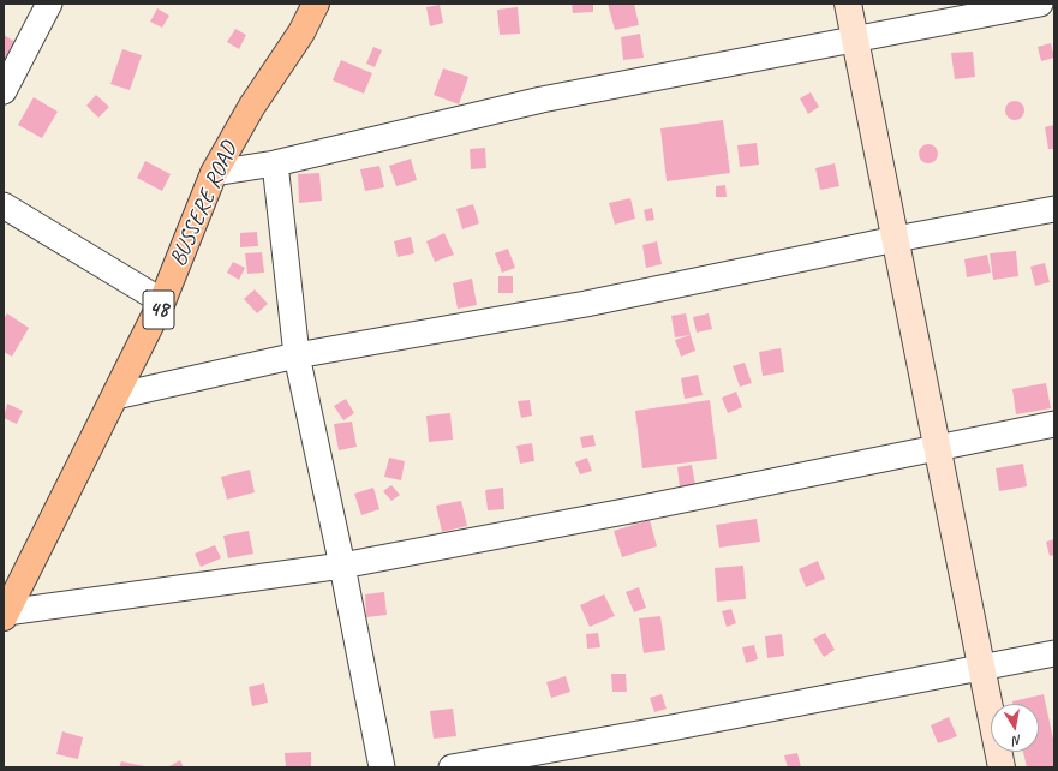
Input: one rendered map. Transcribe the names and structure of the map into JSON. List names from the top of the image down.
{
  "streets": {
    "main road": ["BUSSERE ROAD", "48"]
  },
  "north": "bottom"
}
